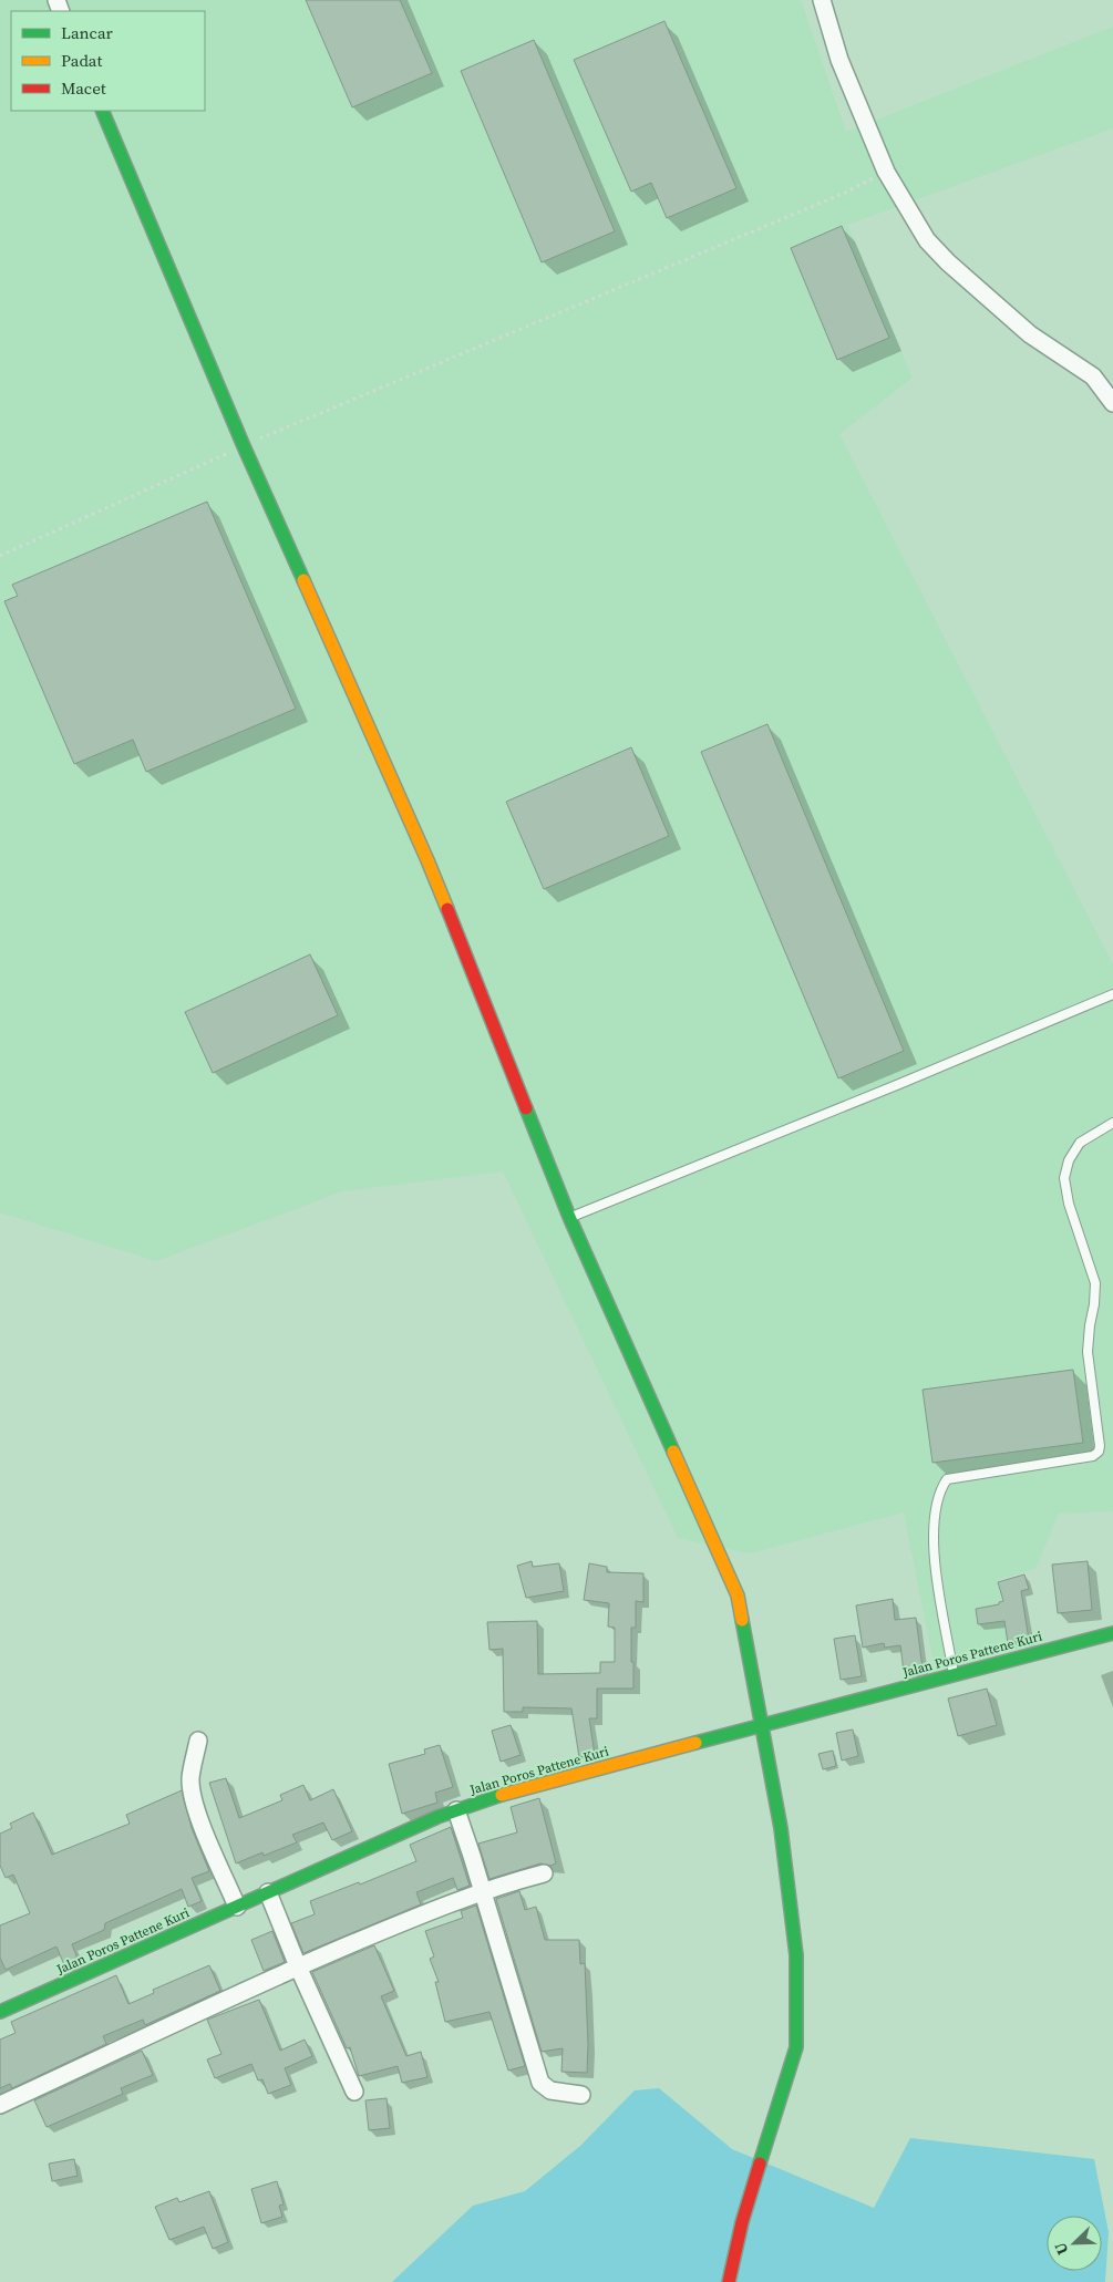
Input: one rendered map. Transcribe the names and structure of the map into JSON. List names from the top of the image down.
{
  "streets": {
    "street": ["Jalan Poros Pattene Kuri"]
  },
  "legend": ["Lancar", "Padat", "Macet"],
  "north": "bottom left"
}
